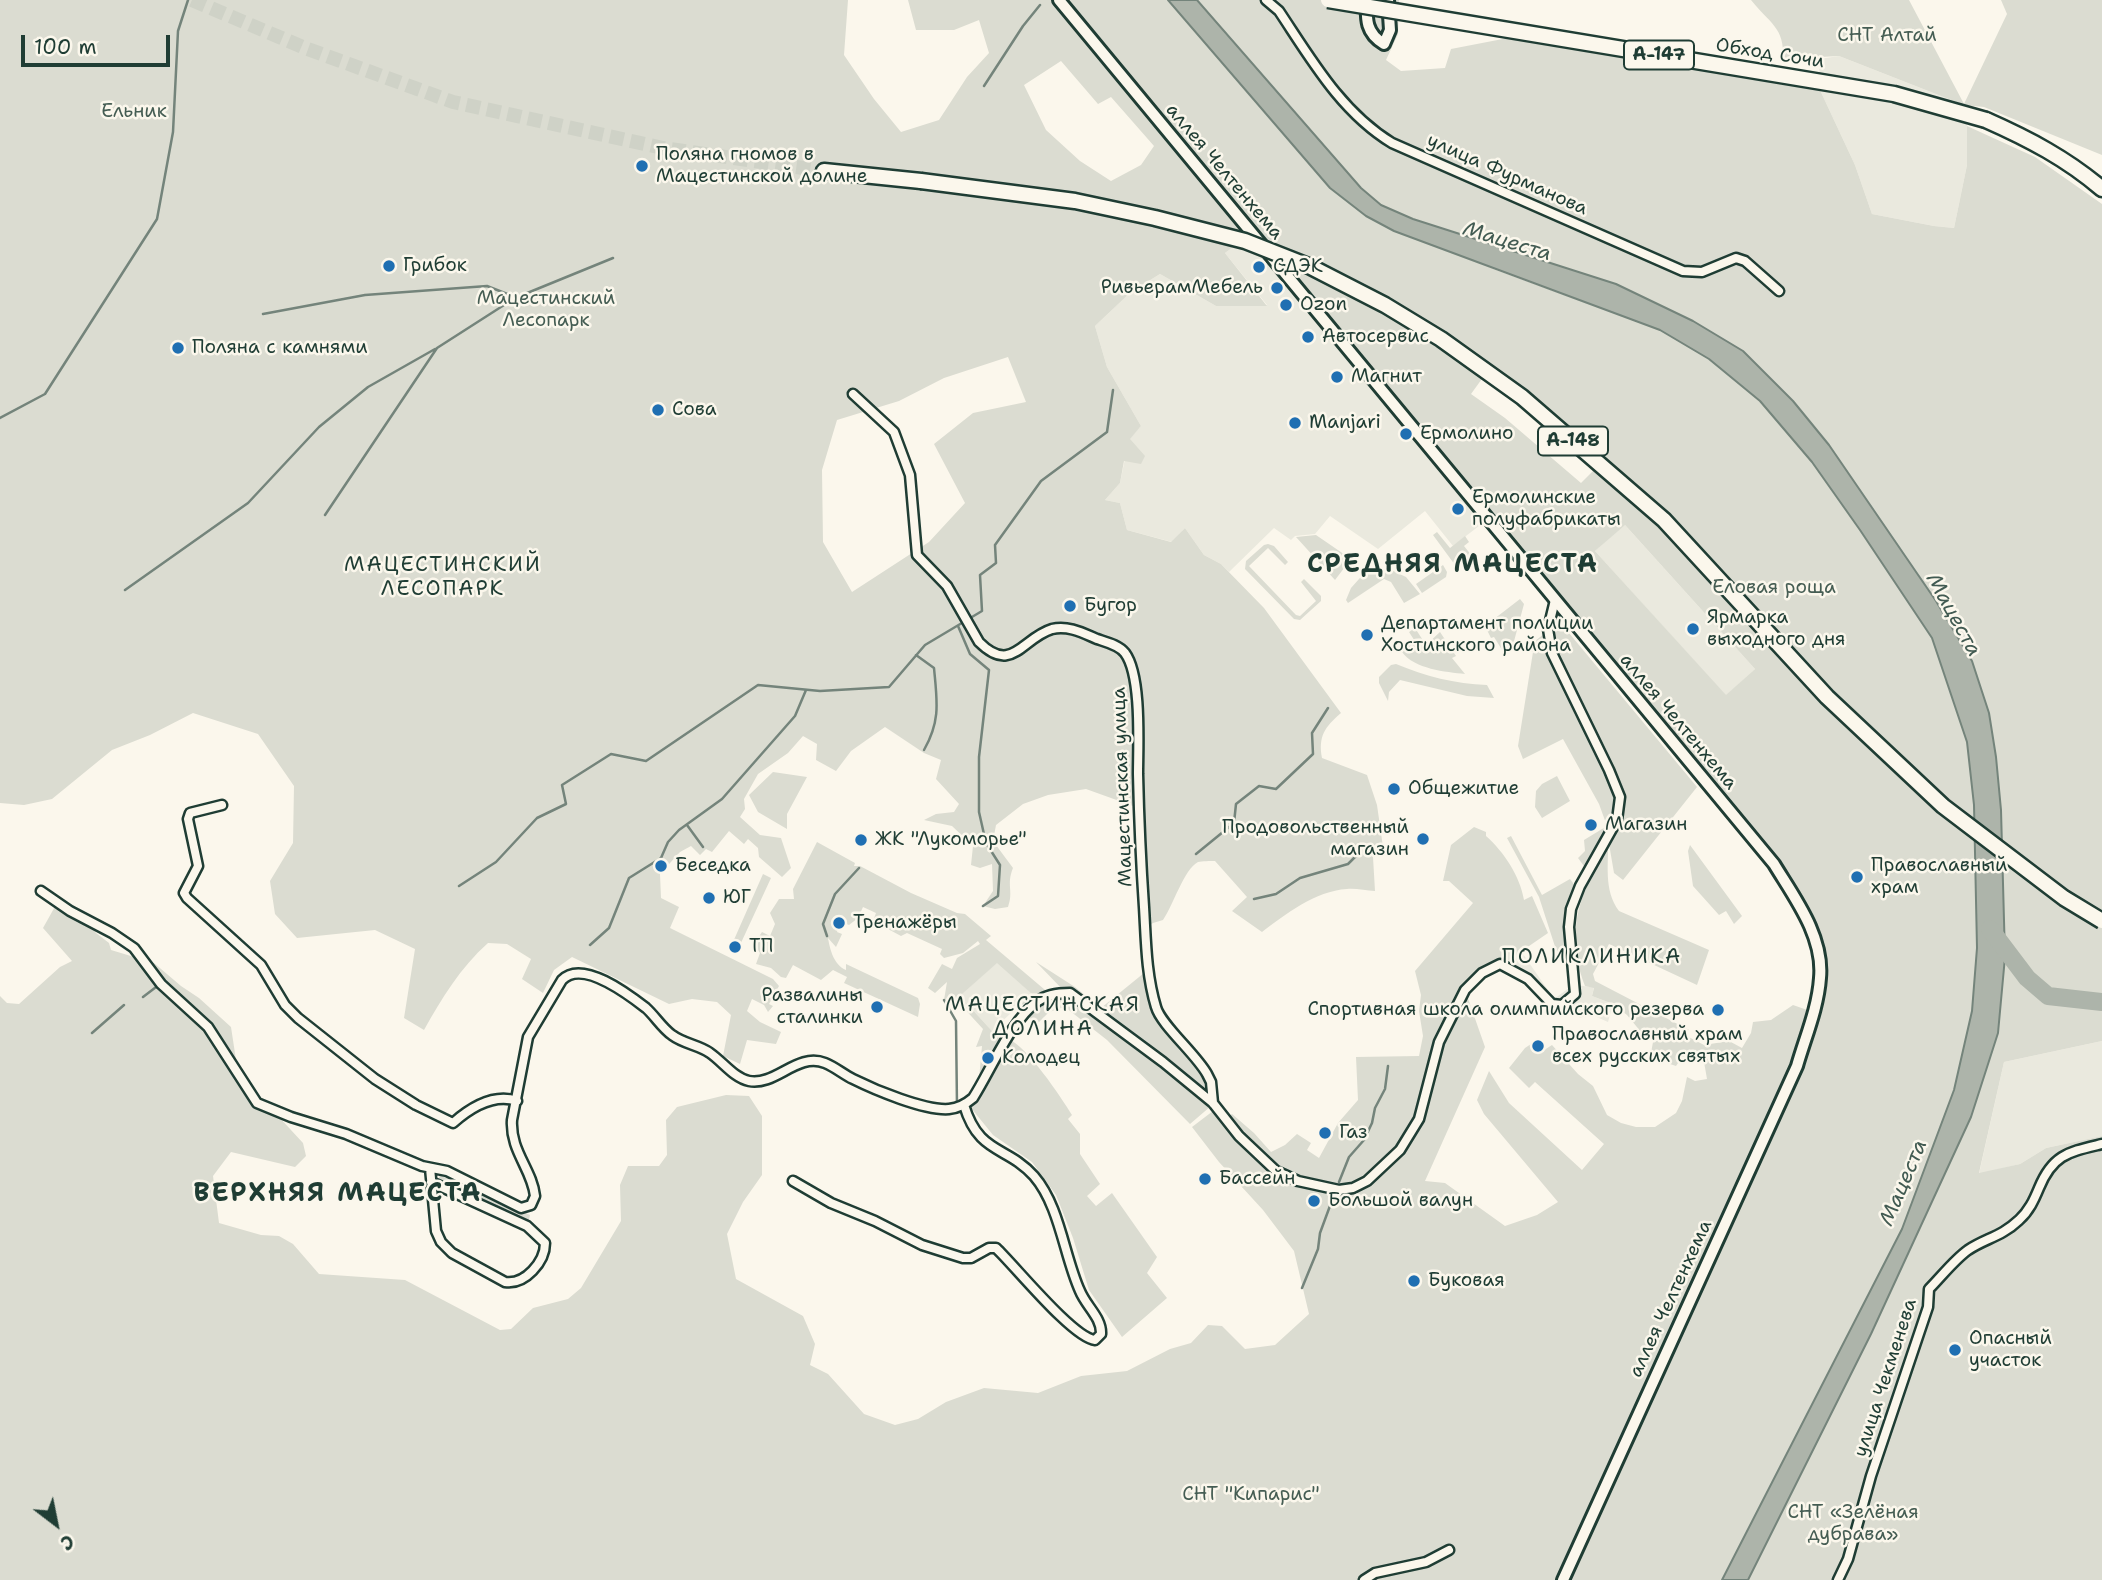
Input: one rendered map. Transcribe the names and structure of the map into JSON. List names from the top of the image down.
{
  "streets": {
    "highway": ["Обход Сочи", "А-147", "А-148"],
    "main road": ["аллея Челтенхема"],
    "street": ["улица Фурманова", "Мацестинская улица", "улица Чекменева"]
  },
  "crossings": [
    ["аллея Челтенхема", "Мацестинская улица"]
  ],
  "districts": [
    "СРЕДНЯЯ МАЦЕСТА",
    "МАЦЕСТИНСКИЙ ЛЕСОПАРК",
    "ПОЛИКЛИНИКА",
    "МАЦЕСТИНСКАЯ ДОЛИНА",
    "ВЕРХНЯЯ МАЦЕСТА"
  ],
  "water": ["Мацеста"],
  "parks": [
    "СНТ Алтай",
    "Ельник",
    "Мацестинский Лесопарк",
    "Еловая роща",
    "СНТ \"Кипарис\"",
    "СНТ «Зелёная дубрава»"
  ],
  "places": [
    "Поляна гномов в Мацестинской долине",
    "Грибок",
    "СДЭК",
    "РивьерамМебель",
    "Ozon",
    "Автосервис",
    "Поляна с камнями",
    "Магнит",
    "Сова",
    "Manjari",
    "Ермолино",
    "Ермолинские полуфабрикаты",
    "Бугор",
    "Ярмарка выходного дня",
    "Департамент полиции Хостинского района",
    "Общежитие",
    "Магазин",
    "Продовольственный магазин",
    "ЖК \"Лукоморье\"",
    "Беседка",
    "Православный храм",
    "ЮГ",
    "Тренажёры",
    "ТП",
    "Развалины сталинки",
    "Спортивная школа олимпийского резерва",
    "Православный храм всех русских святых",
    "Колодец",
    "Газ",
    "Бассейн",
    "Большой валун",
    "Буковая",
    "Опасный участок"
  ],
  "scale_bar": "100 m",
  "north": "bottom right"
}
